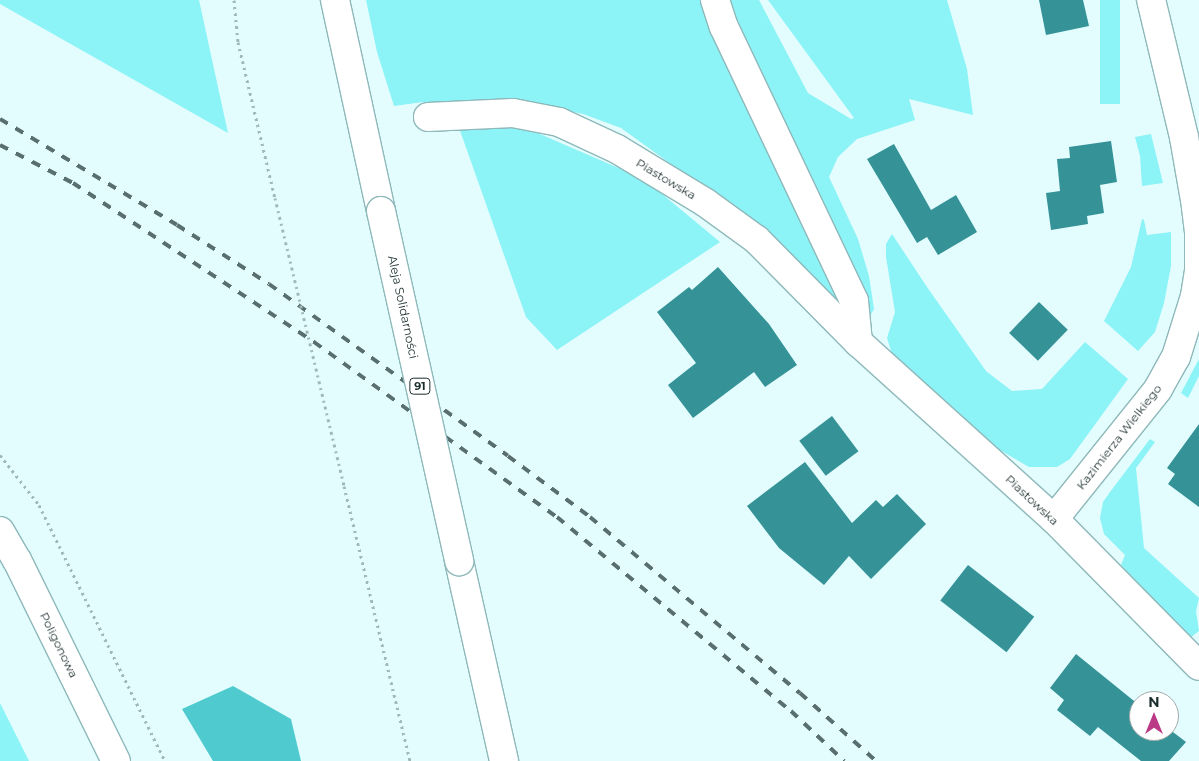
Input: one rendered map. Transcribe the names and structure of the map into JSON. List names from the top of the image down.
{
  "streets": {
    "street": [
      "Piastowska",
      "Aleja Solidarności",
      "91",
      "Kazimierza Wielkiego",
      "Poligonowa"
    ]
  },
  "crossings": [
    ["Piastowska", "Kazimierza Wielkiego"]
  ],
  "north": "top"
}
